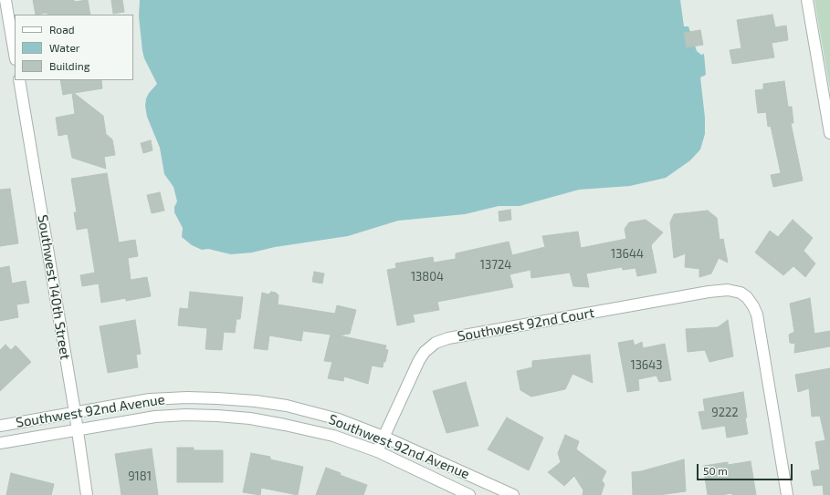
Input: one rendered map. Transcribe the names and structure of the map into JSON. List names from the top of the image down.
{
  "streets": {
    "street": ["Southwest 140th Street", "Southwest 92nd Court", "Southwest 92nd Avenue"]
  },
  "crossings": [
    ["Southwest 140th Street", "Southwest 92nd Avenue"],
    ["Southwest 92nd Court", "Southwest 92nd Avenue"]
  ],
  "house_numbers": [
    "13644",
    "13724",
    "13804",
    "13643",
    "9222",
    "9181"
  ],
  "legend": ["Road", "Water", "Building"],
  "scale_bar": "50 m"
}
